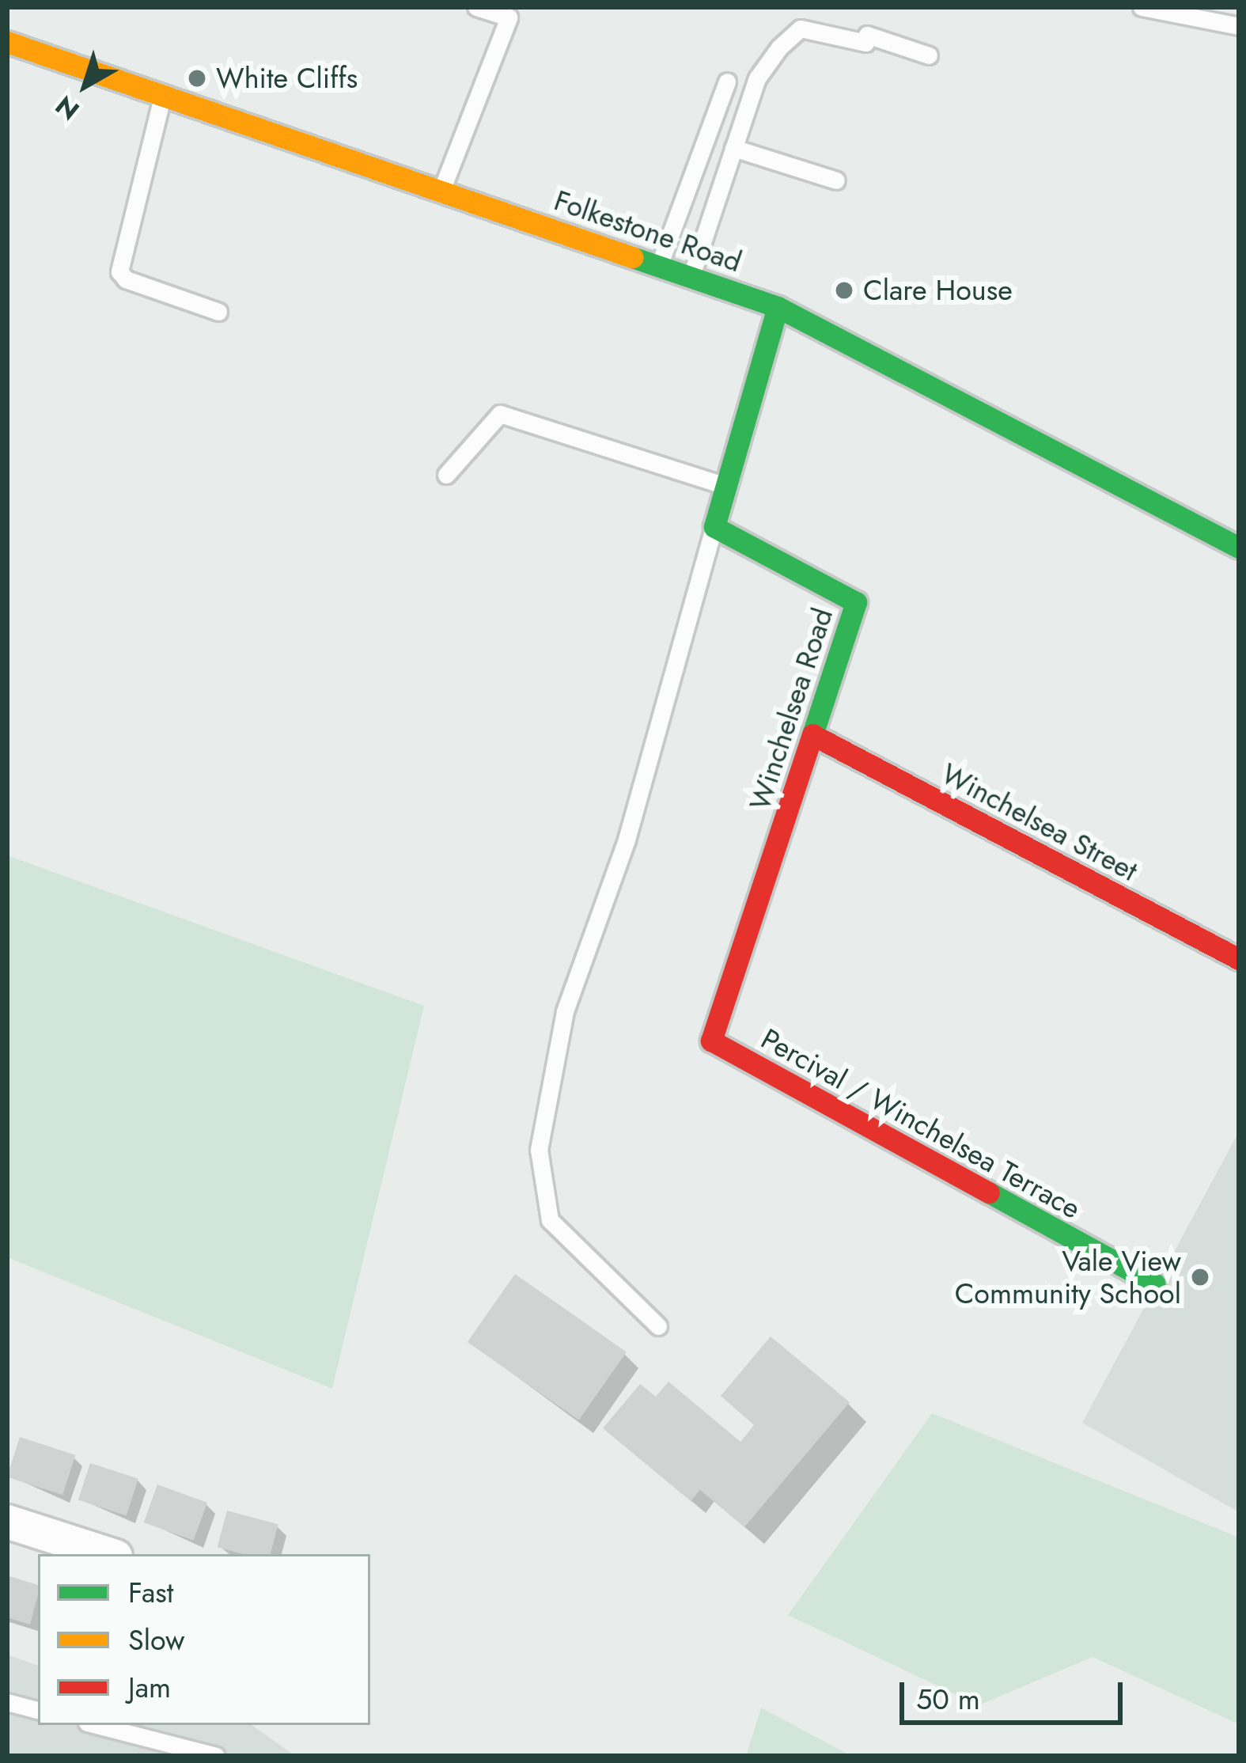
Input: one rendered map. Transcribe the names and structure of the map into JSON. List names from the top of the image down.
{
  "streets": {
    "street": [
      "Folkestone Road",
      "Winchelsea Road",
      "Winchelsea Street",
      "Percival / Winchelsea Terrace"
    ]
  },
  "crossings": [
    ["Winchelsea Road", "Winchelsea Street"],
    ["Winchelsea Road", "Percival / Winchelsea Terrace"]
  ],
  "places": ["White Cliffs", "Clare House", "Vale View Community School"],
  "legend": ["Fast", "Slow", "Jam"],
  "scale_bar": "50 m",
  "north": "bottom left"
}
